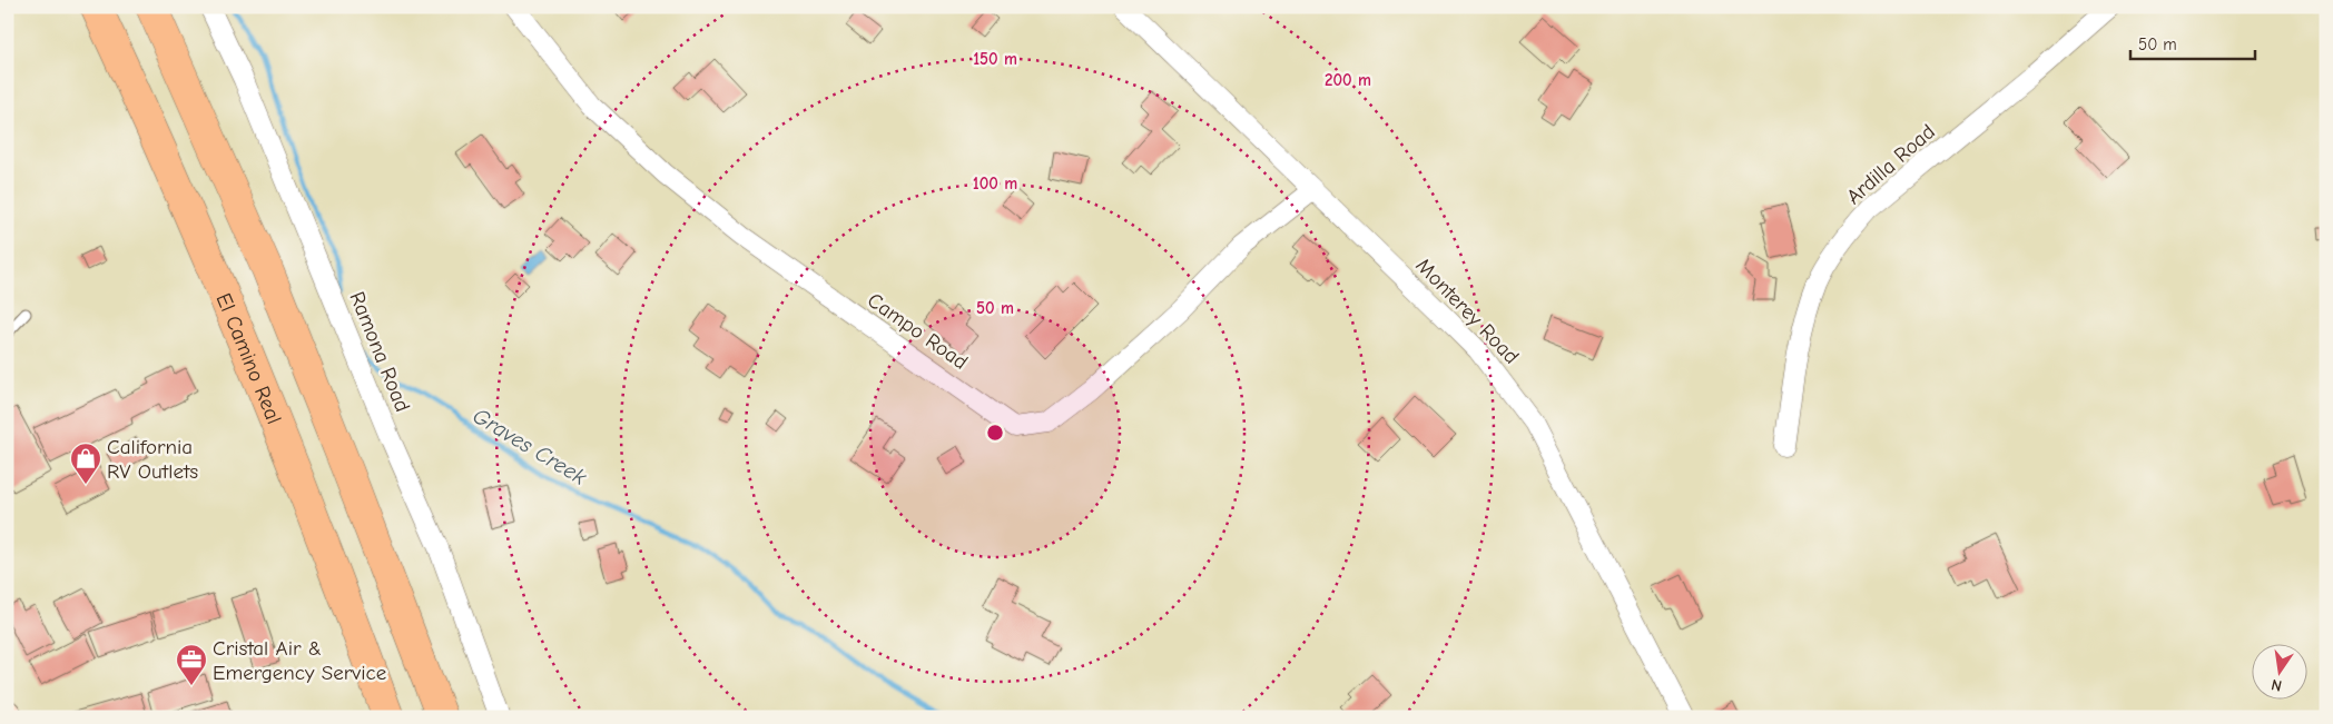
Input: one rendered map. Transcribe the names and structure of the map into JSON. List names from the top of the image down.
{
  "streets": {
    "highway": ["El Camino Real"],
    "street": [
      "Ardilla Road",
      "Monterey Road",
      "Campo Road",
      "Ramona Road"
    ]
  },
  "crossings": [
    ["Monterey Road", "Campo Road"]
  ],
  "water": ["Graves Creek"],
  "places": {
    "shop": ["California RV Outlets"],
    "office": ["Cristal Air & Emergency Service"]
  },
  "scale_bar": "50 m",
  "north": "bottom",
  "rings": [
    "150 m",
    "200 m",
    "100 m",
    "50 m"
  ]
}
